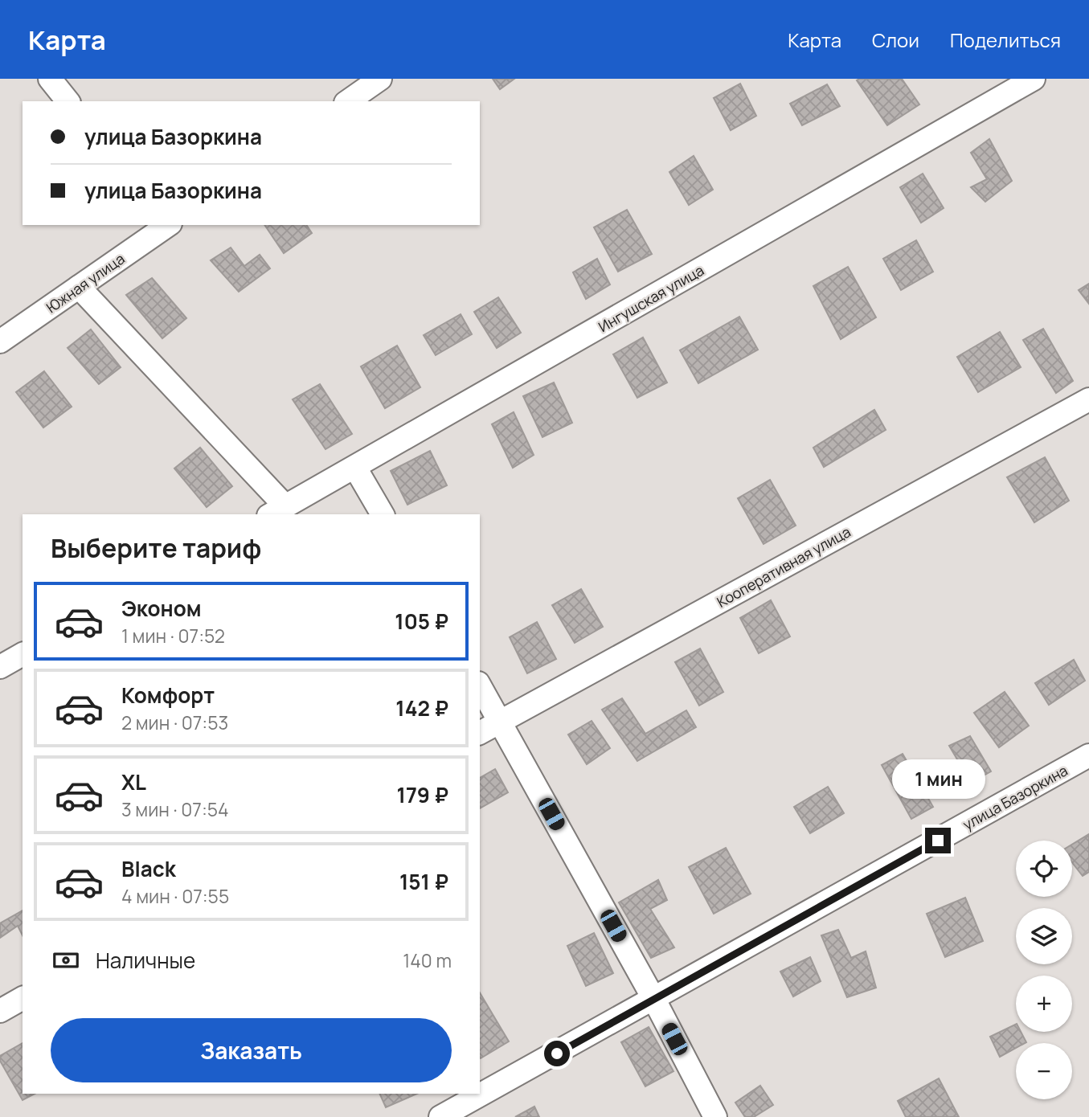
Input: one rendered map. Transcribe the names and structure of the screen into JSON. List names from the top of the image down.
{
  "streets": {
    "street": [
      "Южная улица",
      "Ингушская улица",
      "Кооперативная улица",
      "улица Базоркина"
    ]
  },
  "page": {
    "header": "Карта",
    "nav": ["Карта", "Слои", "Поделиться"],
    "banner": ["улица Базоркина", "улица Базоркина"],
    "heading": "Выберите тариф",
    "list": [
      {
        "name": "Эконом",
        "note": "1 мин · 07:52",
        "value": "105 ₽"
      },
      {
        "name": "Комфорт",
        "note": "2 мин · 07:53",
        "value": "142 ₽"
      },
      {
        "name": "XL",
        "note": "3 мин · 07:54",
        "value": "179 ₽"
      },
      {
        "name": "Black",
        "note": "4 мин · 07:55",
        "value": "151 ₽"
      }
    ],
    "bubble": "1 мин",
    "map_buttons": ["+", "−"],
    "pay": ["Наличные", "140 m"],
    "buttons": "Заказать"
  }
}
